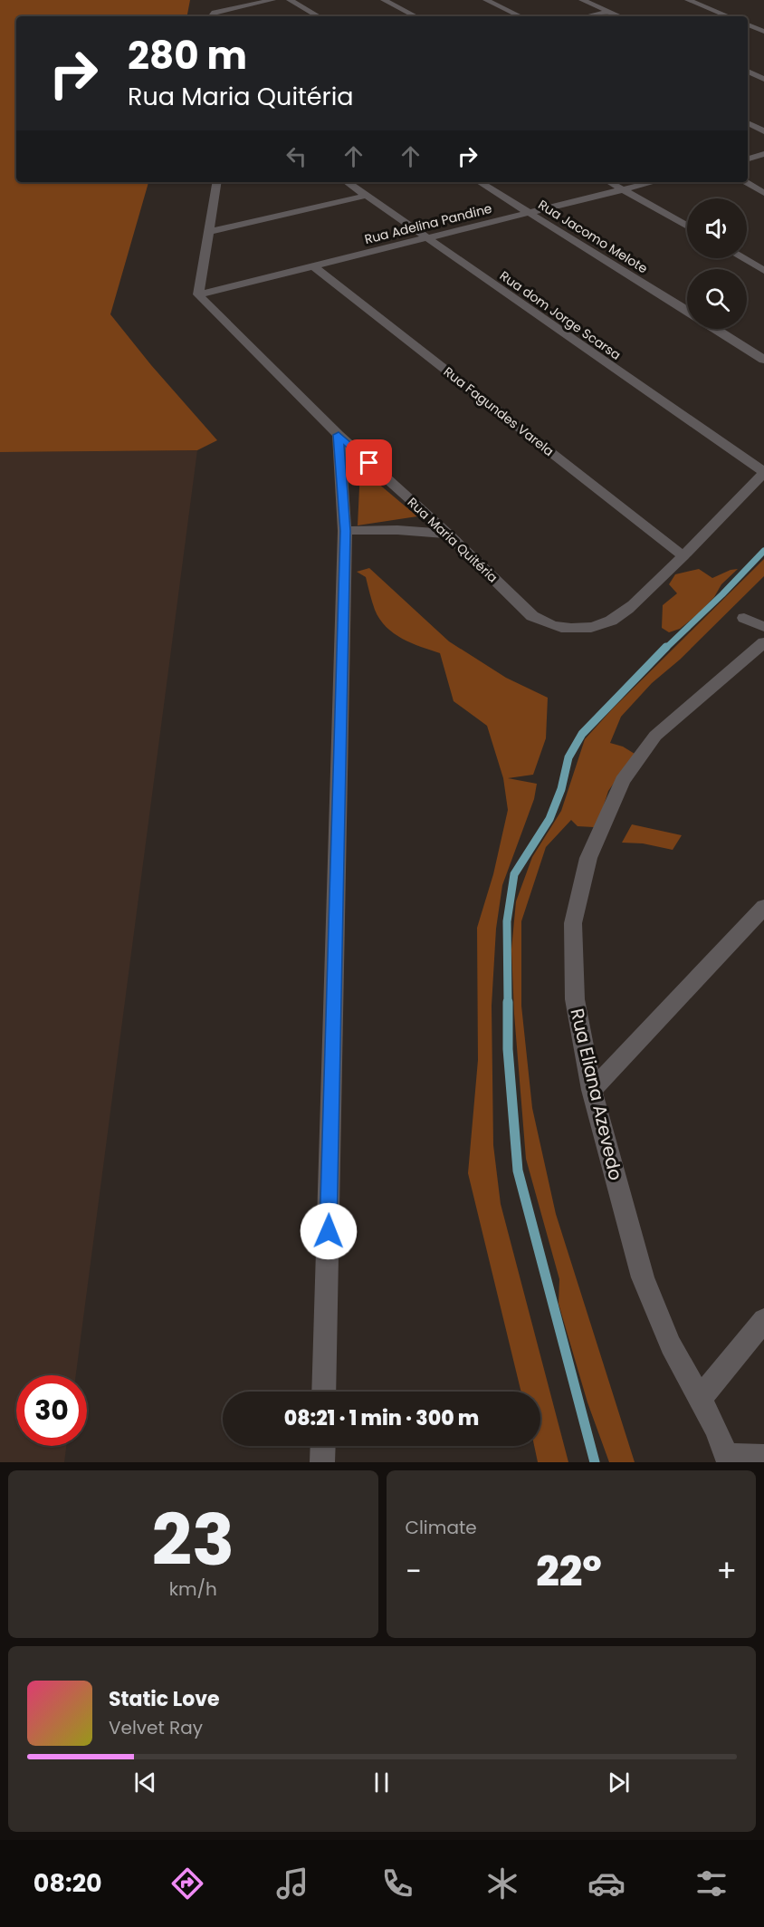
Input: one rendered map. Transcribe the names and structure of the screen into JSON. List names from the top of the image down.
{
  "streets": {
    "street": [
      "Rua Adelina Pandine",
      "Rua Jacomo Melote",
      "Rua dom Jorge Scarsa",
      "Rua Fagundes Varela",
      "Rua Maria Quitéria",
      "Rua Eliana Azevedo"
    ]
  },
  "crossings": [
    ["Rua Adelina Pandine", "Rua Jacomo Melote"],
    ["Rua Adelina Pandine", "Rua dom Jorge Scarsa"],
    ["Rua Adelina Pandine", "Rua Fagundes Varela"],
    ["Rua Adelina Pandine", "Rua Maria Quitéria"],
    ["Rua dom Jorge Scarsa", "Rua Maria Quitéria"],
    ["Rua Fagundes Varela", "Rua Maria Quitéria"]
  ],
  "page": {
    "turn": ["280 m", "Rua Maria Quitéria"],
    "limit": "30",
    "trip": "08:21 · 1 min · 300 m",
    "tile": [
      ["23", "km/h"],
      "Climate"
    ],
    "heat": ["−", "22°", "+"],
    "song": ["Static Love", "Velvet Ray"],
    "tabs": "08:20"
  }
}
